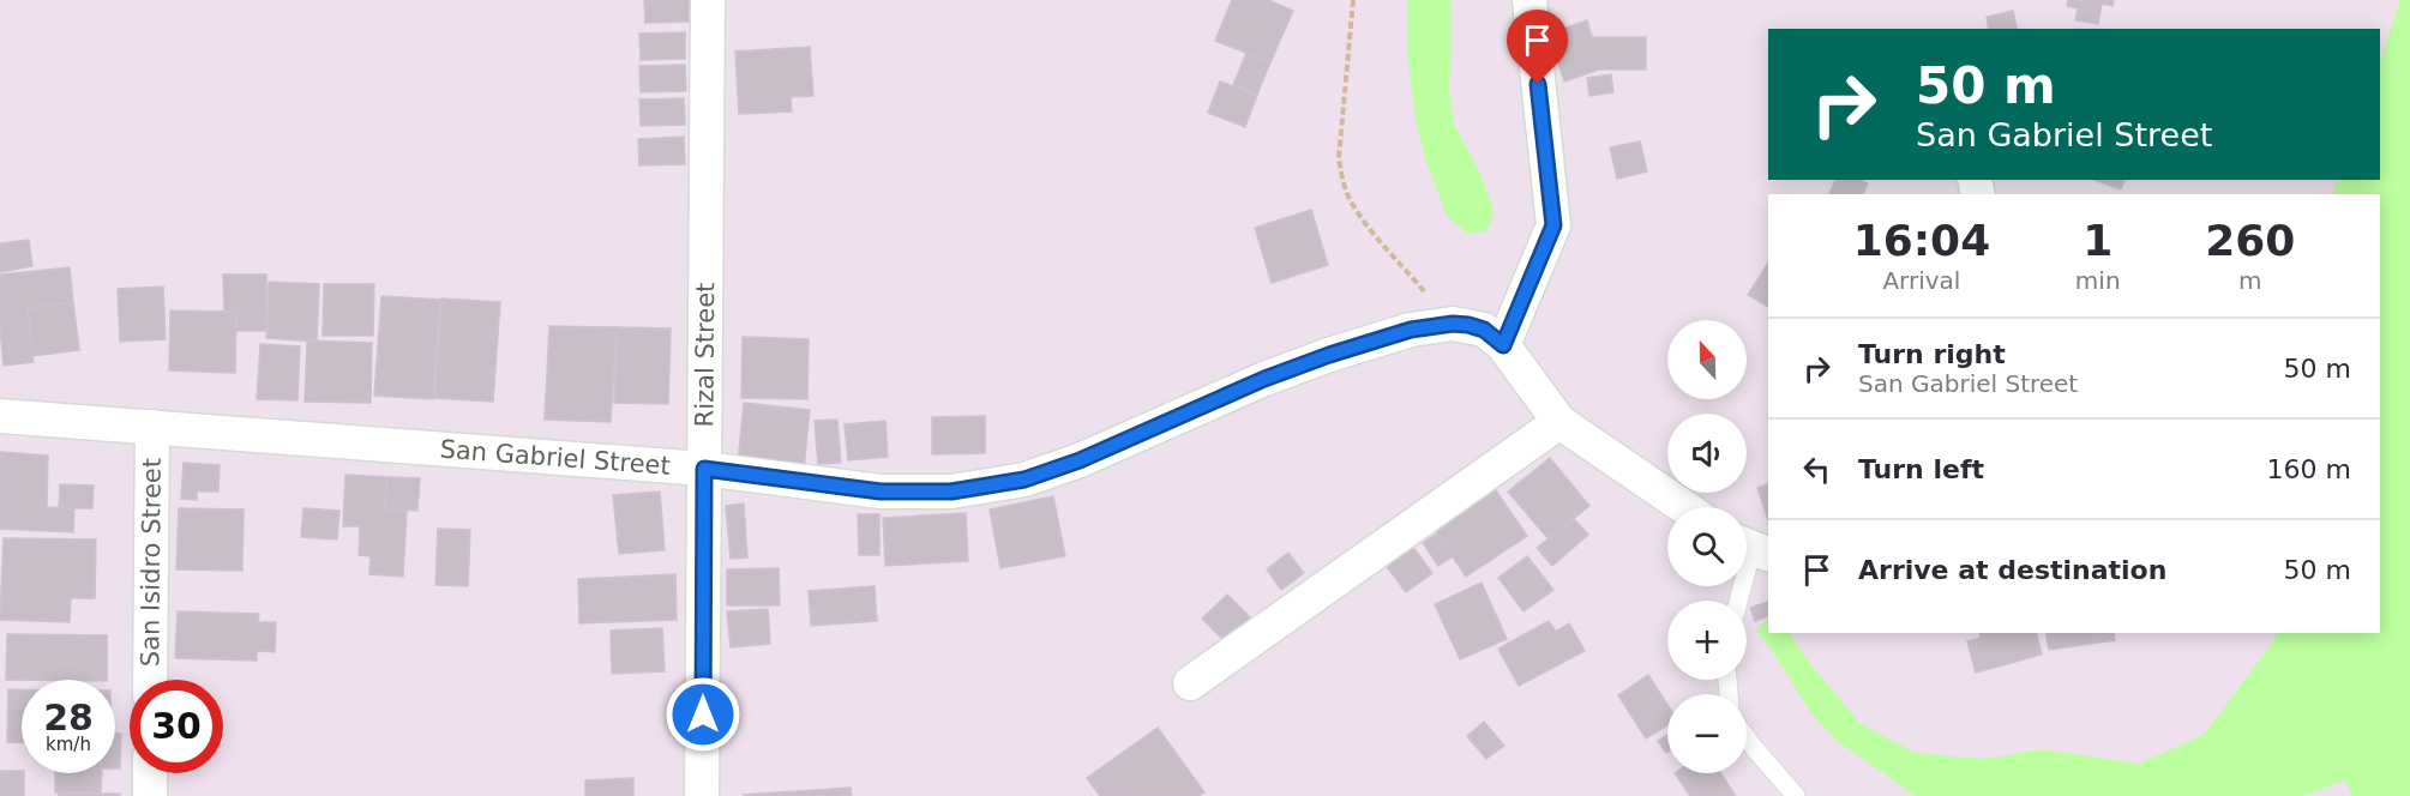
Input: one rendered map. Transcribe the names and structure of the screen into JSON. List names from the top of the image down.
{
  "streets": {
    "street": ["Rizal Street", "San Gabriel Street", "San Isidro Street"]
  },
  "crossings": [
    ["Rizal Street", "San Gabriel Street"],
    ["San Gabriel Street", "San Isidro Street"]
  ],
  "north": "top",
  "page": {
    "turn": ["50 m", "San Gabriel Street"],
    "eta": [
      "16:04",
      "Arrival",
      "1",
      "min",
      "260",
      "m"
    ],
    "list": [
      {
        "name": "Turn right",
        "note": "San Gabriel Street",
        "value": "50 m"
      },
      {
        "name": "Turn left",
        "value": "160 m"
      },
      {
        "name": "Arrive at destination",
        "value": "50 m"
      }
    ],
    "map_buttons": ["+", "−"],
    "speed": "28 km/h",
    "limit": "30"
  }
}
